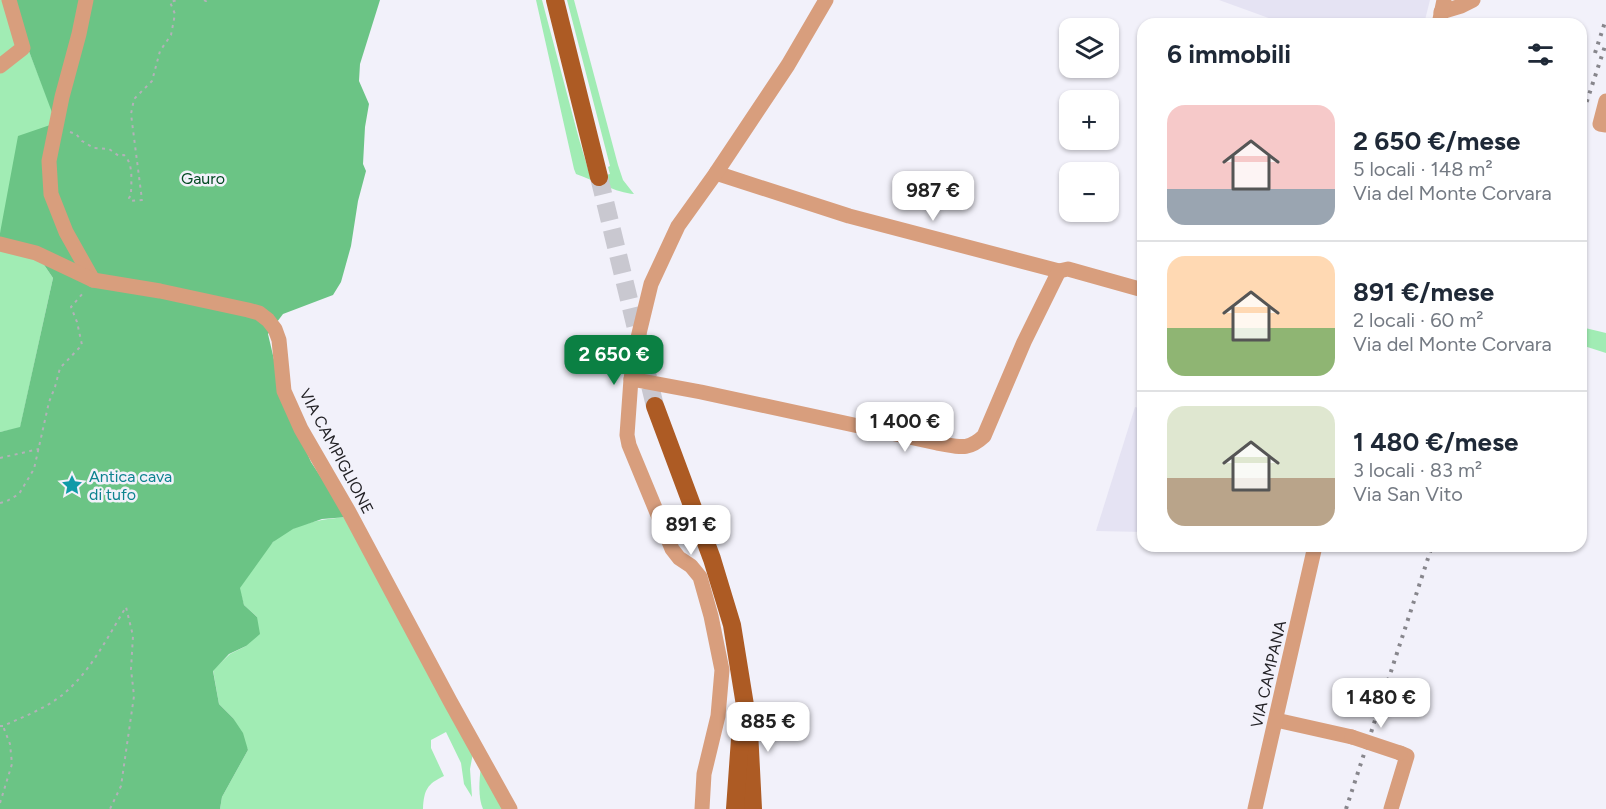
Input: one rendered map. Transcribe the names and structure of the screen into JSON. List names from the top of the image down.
{
  "streets": {
    "street": ["VIA CAMPIGLIONE", "VIA CAMPANA"]
  },
  "parks": ["Gauro"],
  "places": {
    "place": ["Antica cava di tufo"]
  },
  "page": {
    "map_buttons": ["+", "−"],
    "heading": "6 immobili",
    "list": [
      {
        "name": "2 650 €/mese",
        "note": "5 locali · 148 m² · Via del Monte Corvara"
      },
      {
        "name": "891 €/mese",
        "note": "2 locali · 60 m² · Via del Monte Corvara"
      },
      {
        "name": "1 480 €/mese",
        "note": "3 locali · 83 m² · Via San Vito"
      }
    ],
    "price": [
      "987 €",
      "2 650 €",
      "1 400 €",
      "891 €",
      "1 480 €",
      "885 €"
    ]
  }
}
